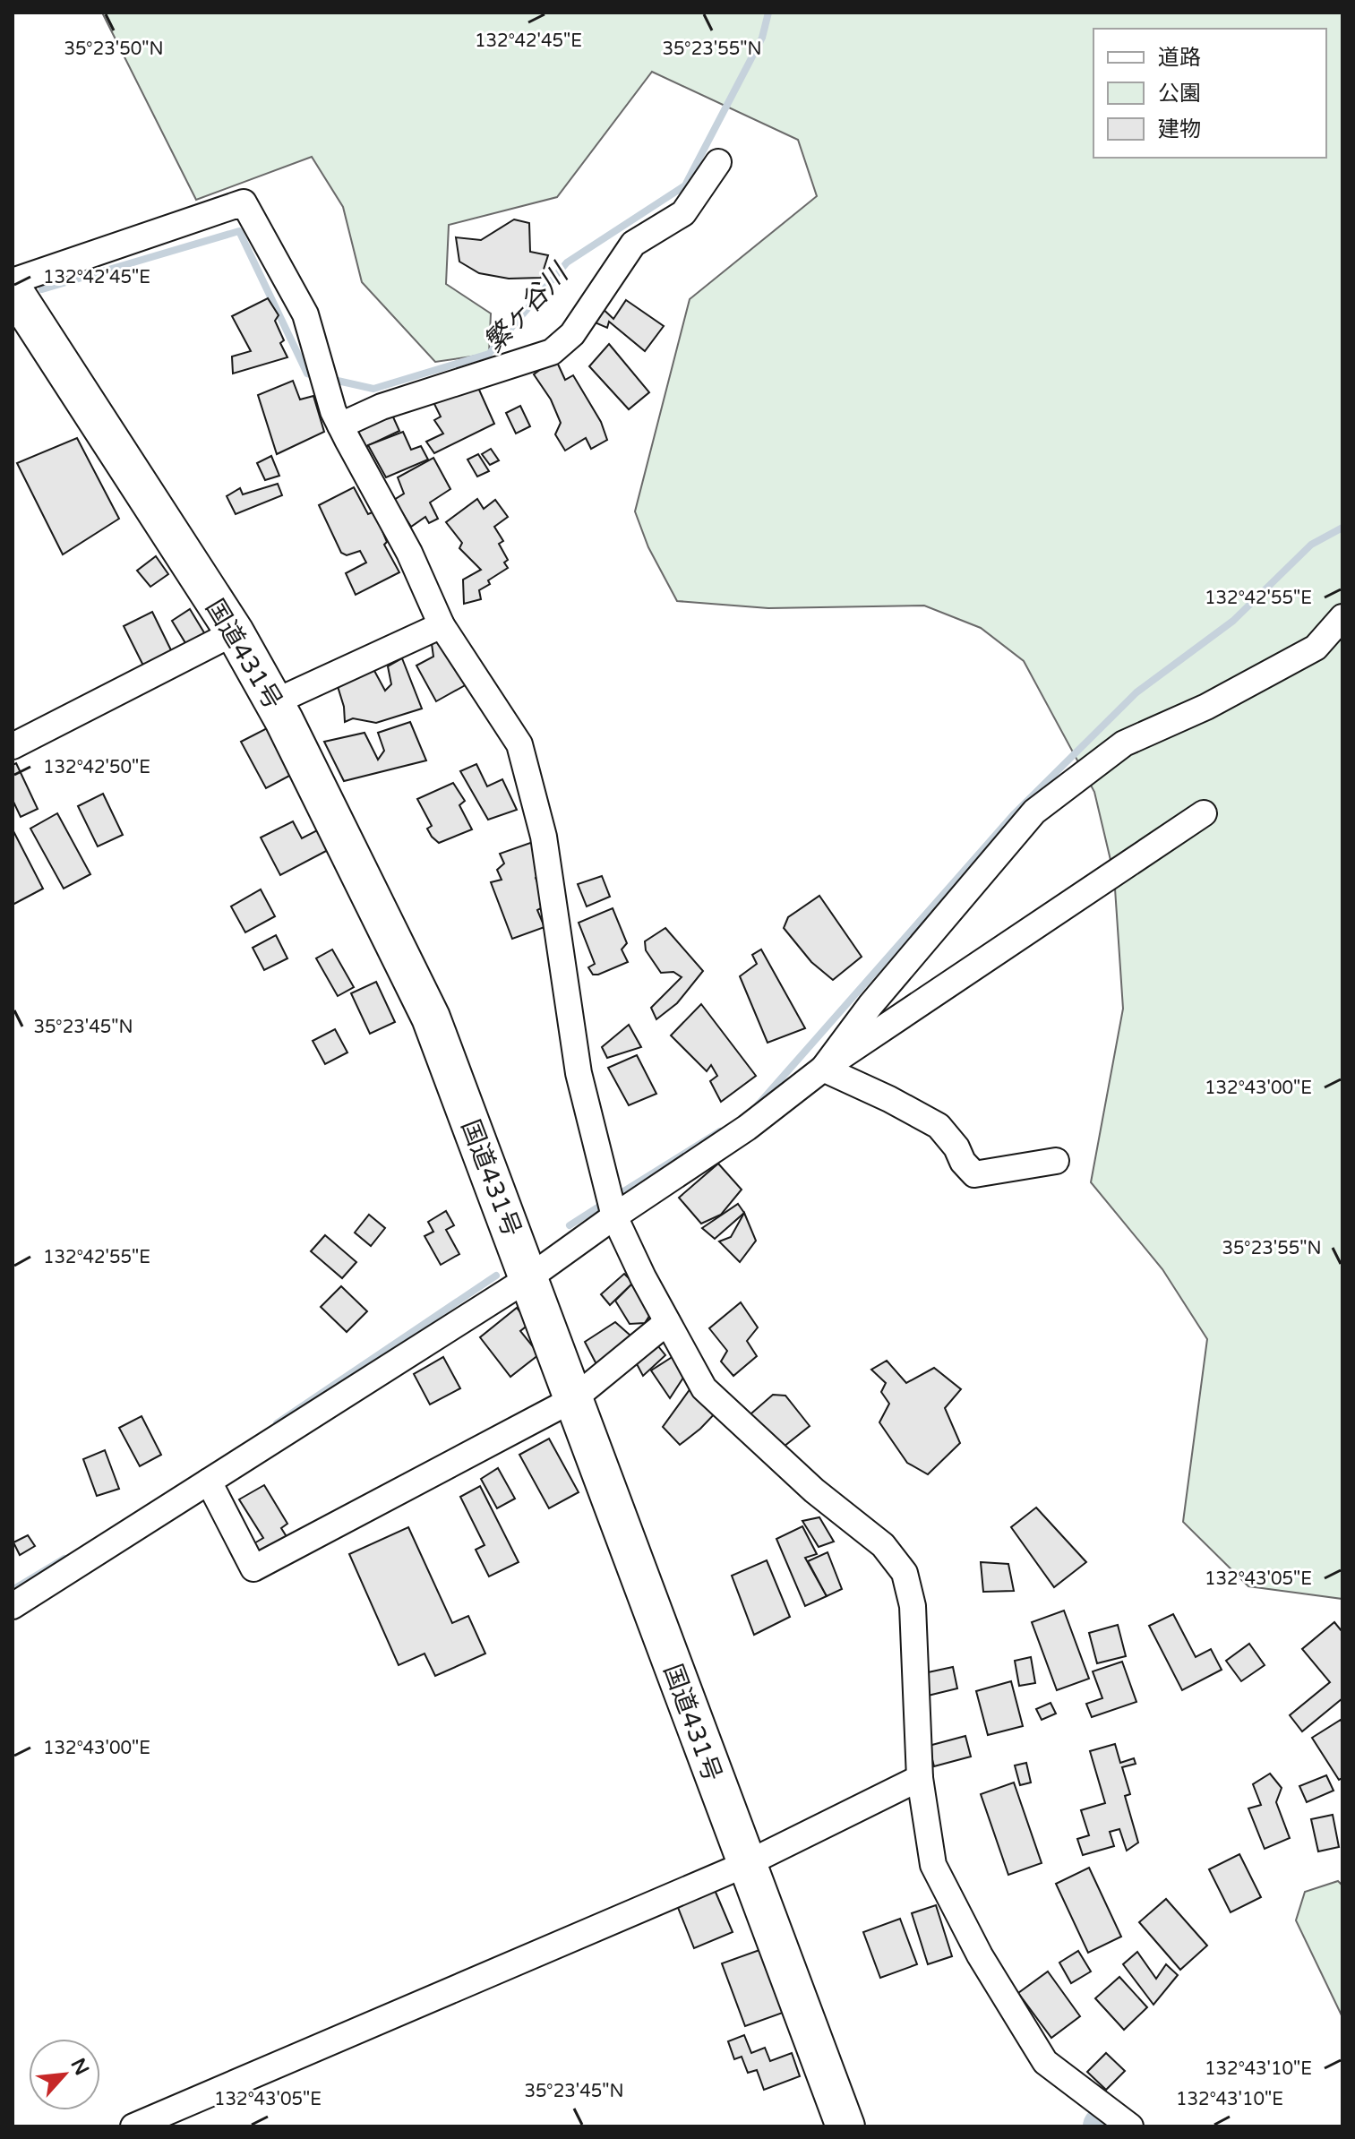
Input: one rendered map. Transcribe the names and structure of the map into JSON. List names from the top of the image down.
{
  "streets": {
    "highway": ["国道431号"]
  },
  "water": ["繁ヶ谷川"],
  "legend": ["道路", "公園", "建物"],
  "north": "top right",
  "coordinates": [
    "132°42'45\"E",
    "35°23'50\"N",
    "35°23'55\"N",
    "132°42'55\"E",
    "132°42'50\"E",
    "35°23'45\"N",
    "132°43'00\"E",
    "132°43'05\"E",
    "132°43'10\"E"
  ]
}
